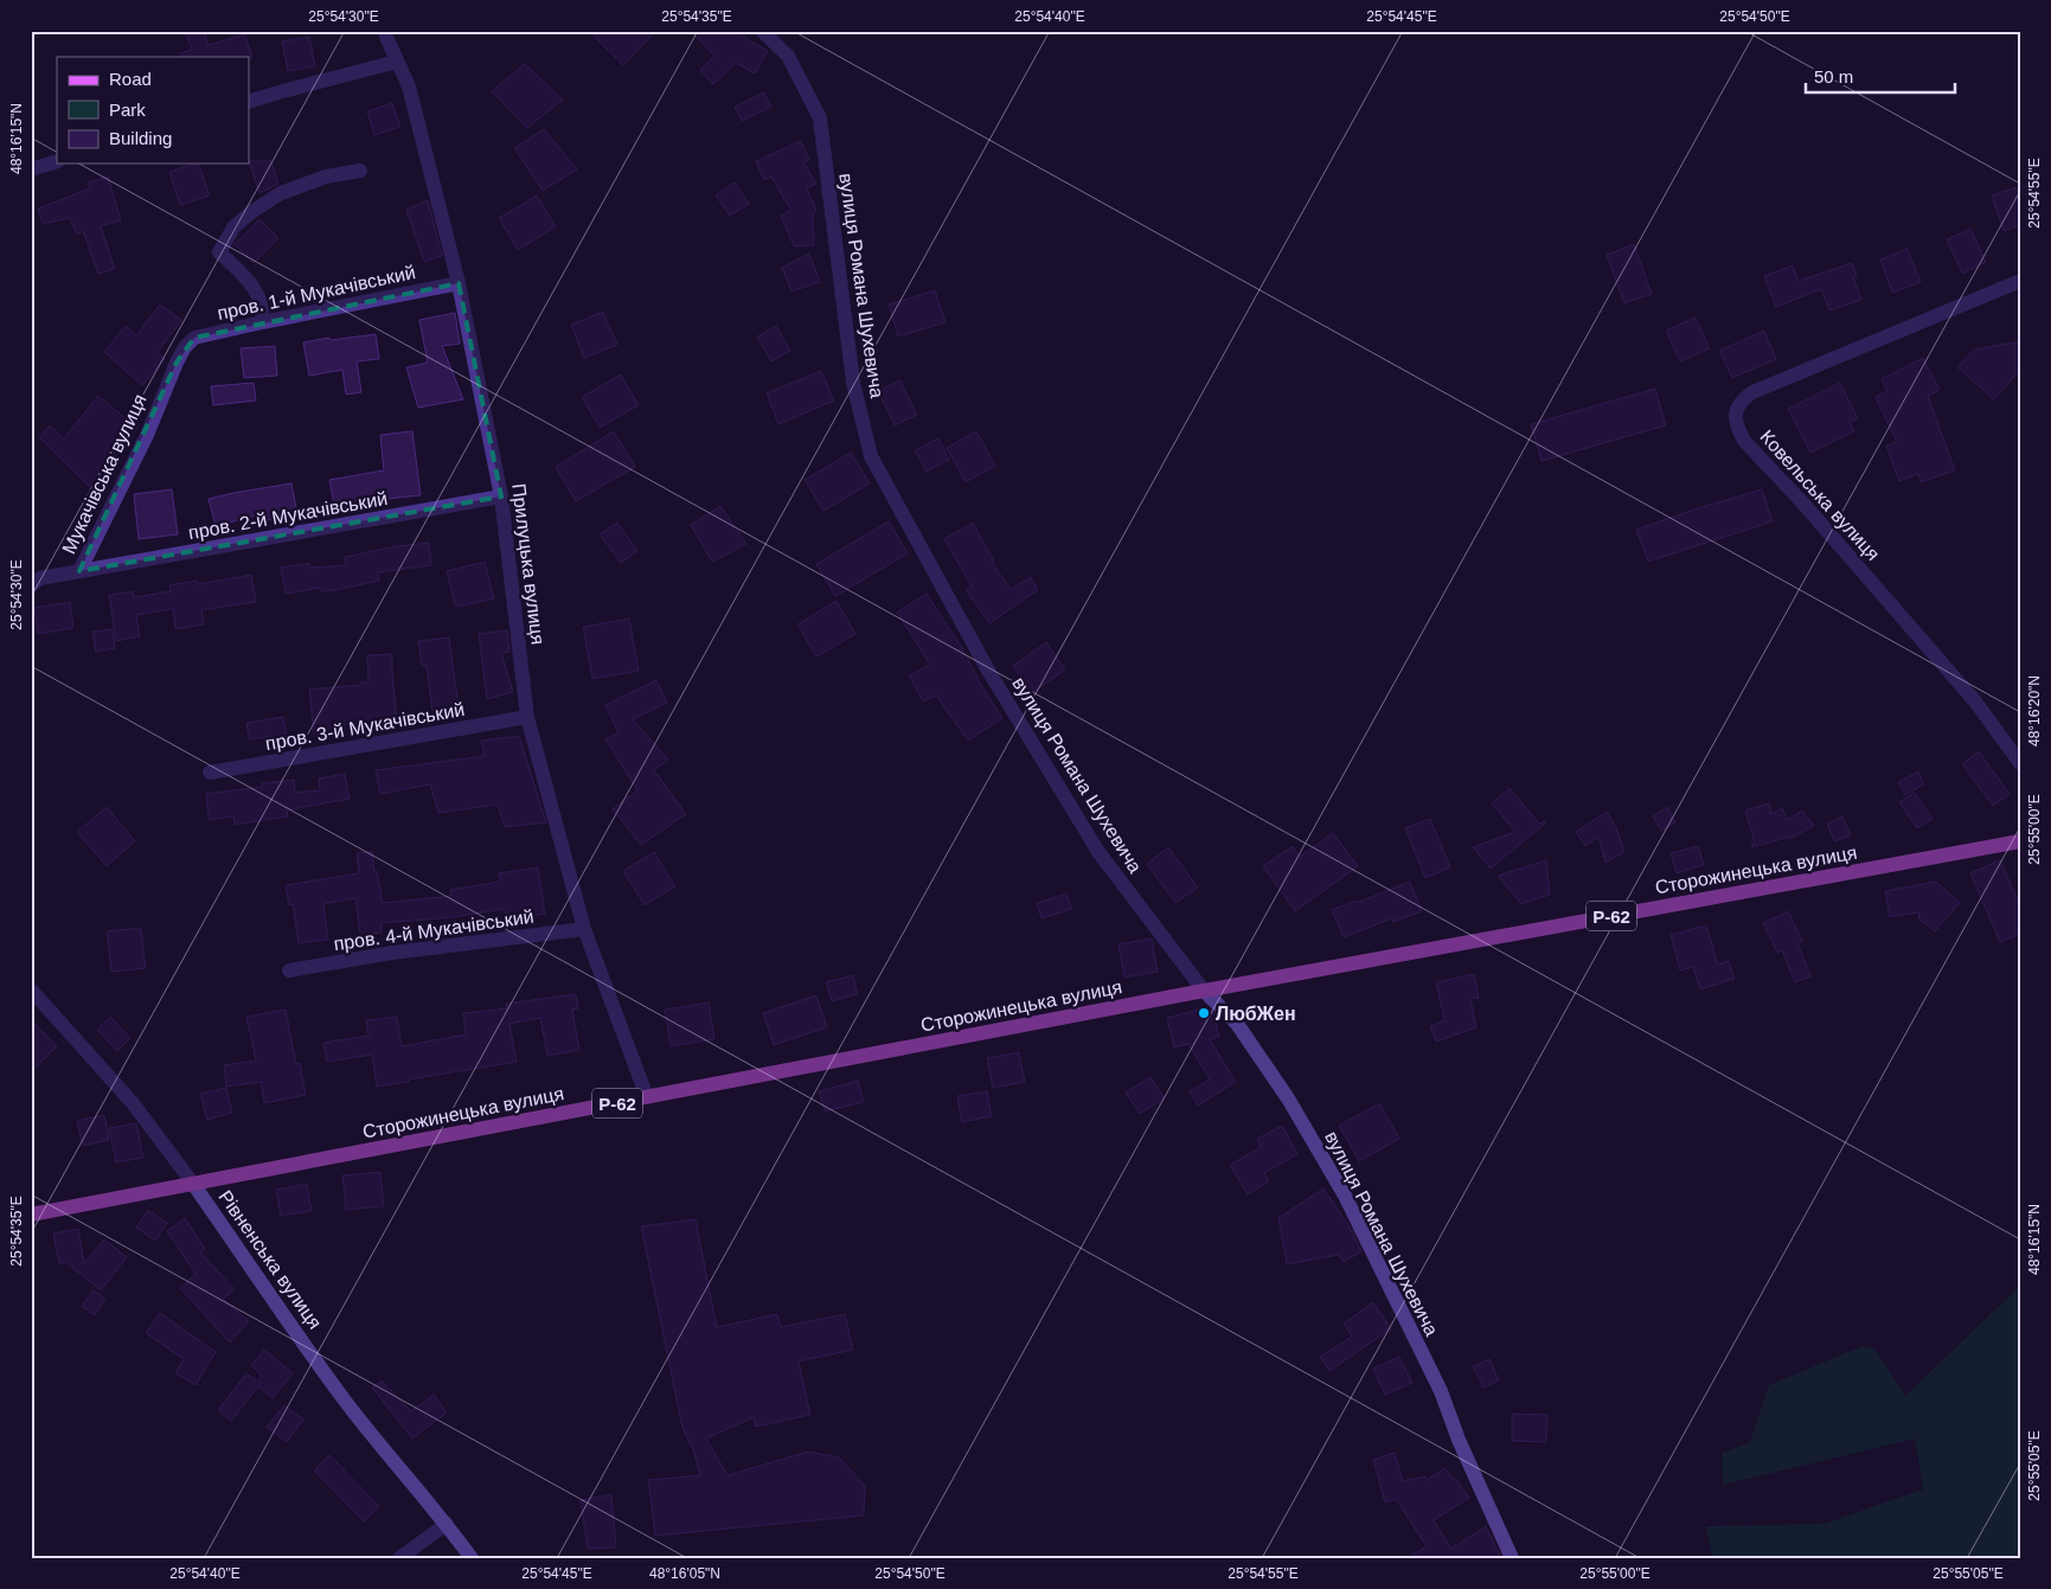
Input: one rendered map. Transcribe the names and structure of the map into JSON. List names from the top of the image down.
{
  "streets": {
    "main road": ["Сторожинецька вулиця", "Р-62"],
    "street": [
      "вулиця Романа Шухевича",
      "пров. 1-й Мукачівський",
      "Мукачівська вулиця",
      "Ковельська вулиця",
      "пров. 2-й Мукачівський",
      "Прилуцька вулиця",
      "пров. 3-й Мукачівський",
      "пров. 4-й Мукачівський",
      "Рівненська вулиця"
    ]
  },
  "crossings": [
    ["вулиця Романа Шухевича", "Сторожинецька вулиця"],
    ["пров. 1-й Мукачівський", "Мукачівська вулиця"],
    ["пров. 1-й Мукачівський", "Прилуцька вулиця"],
    ["Мукачівська вулиця", "пров. 2-й Мукачівський"],
    ["пров. 2-й Мукачівський", "Прилуцька вулиця"],
    ["Прилуцька вулиця", "пров. 3-й Мукачівський"],
    ["Прилуцька вулиця", "Сторожинецька вулиця"],
    ["Прилуцька вулиця", "пров. 4-й Мукачівський"],
    ["Сторожинецька вулиця", "Рівненська вулиця"]
  ],
  "places": ["ЛюбЖен"],
  "legend": ["Road", "Park", "Building"],
  "scale_bar": "50 m",
  "coordinates": [
    "25°54'30\"E",
    "25°54'35\"E",
    "25°54'40\"E",
    "25°54'45\"E",
    "25°54'50\"E",
    "48°16'15\"N",
    "25°54'55\"E",
    "48°16'20\"N",
    "25°55'00\"E",
    "25°55'05\"E",
    "48°16'05\"N"
  ]
}
